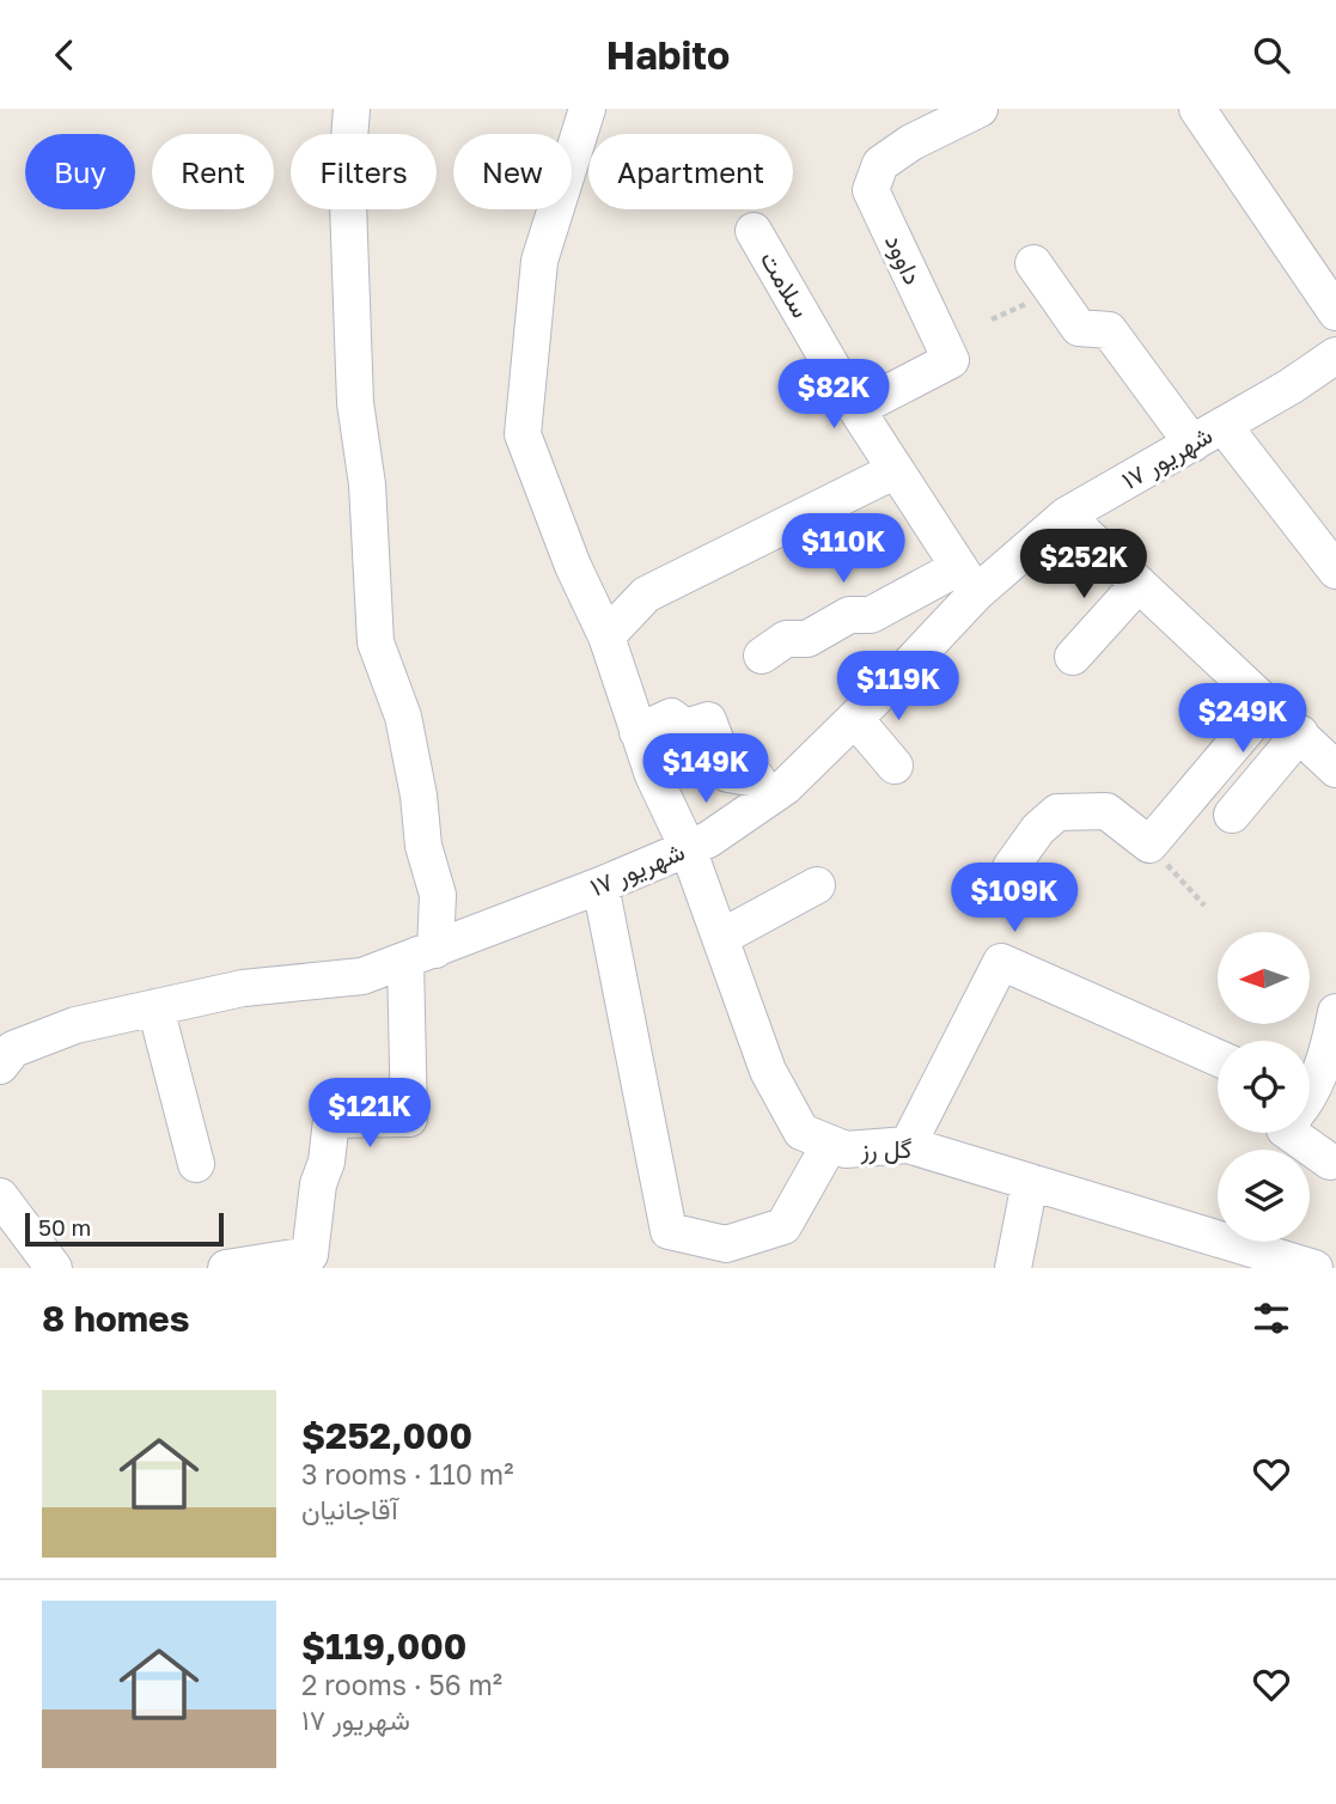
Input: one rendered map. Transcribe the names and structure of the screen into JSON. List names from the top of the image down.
{
  "streets": {
    "street": [
      "داوود",
      "سلامت",
      "۱۷ شهریور",
      "گل رز"
    ]
  },
  "crossings": [
    ["داوود", "سلامت"],
    ["سلامت", "۱۷ شهریور"],
    ["۱۷ شهریور", "گل رز"]
  ],
  "scale_bar": "50 m",
  "north": "left",
  "page": {
    "header": "Habito",
    "chip": [
      "Buy",
      "Rent",
      "Filters",
      "New",
      "Apartment"
    ],
    "price": [
      "$82K",
      "$110K",
      "$252K",
      "$119K",
      "$249K",
      "$149K",
      "$109K",
      "$121K"
    ],
    "scale": "50 m",
    "heading": "8 homes",
    "list": [
      {
        "name": "$252,000",
        "note": "3 rooms · 110 m² · آقاجانیان"
      },
      {
        "name": "$119,000",
        "note": "2 rooms · 56 m² · ۱۷ شهریور"
      }
    ]
  }
}
